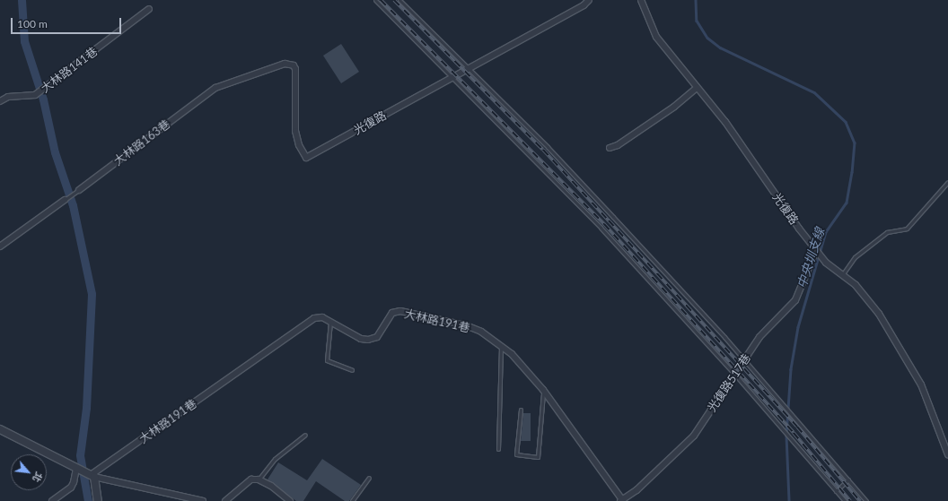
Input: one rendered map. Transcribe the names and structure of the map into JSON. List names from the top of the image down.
{
  "streets": {
    "street": [
      "大林路141巷",
      "光復路",
      "大林路163巷",
      "大林路191巷",
      "光復路517巷"
    ]
  },
  "crossings": [
    ["光復路", "大林路163巷"],
    ["光復路", "光復路517巷"],
    ["大林路191巷", "光復路517巷"]
  ],
  "water": ["中央圳支線"],
  "scale_bar": "100 m",
  "north": "bottom right"
}
